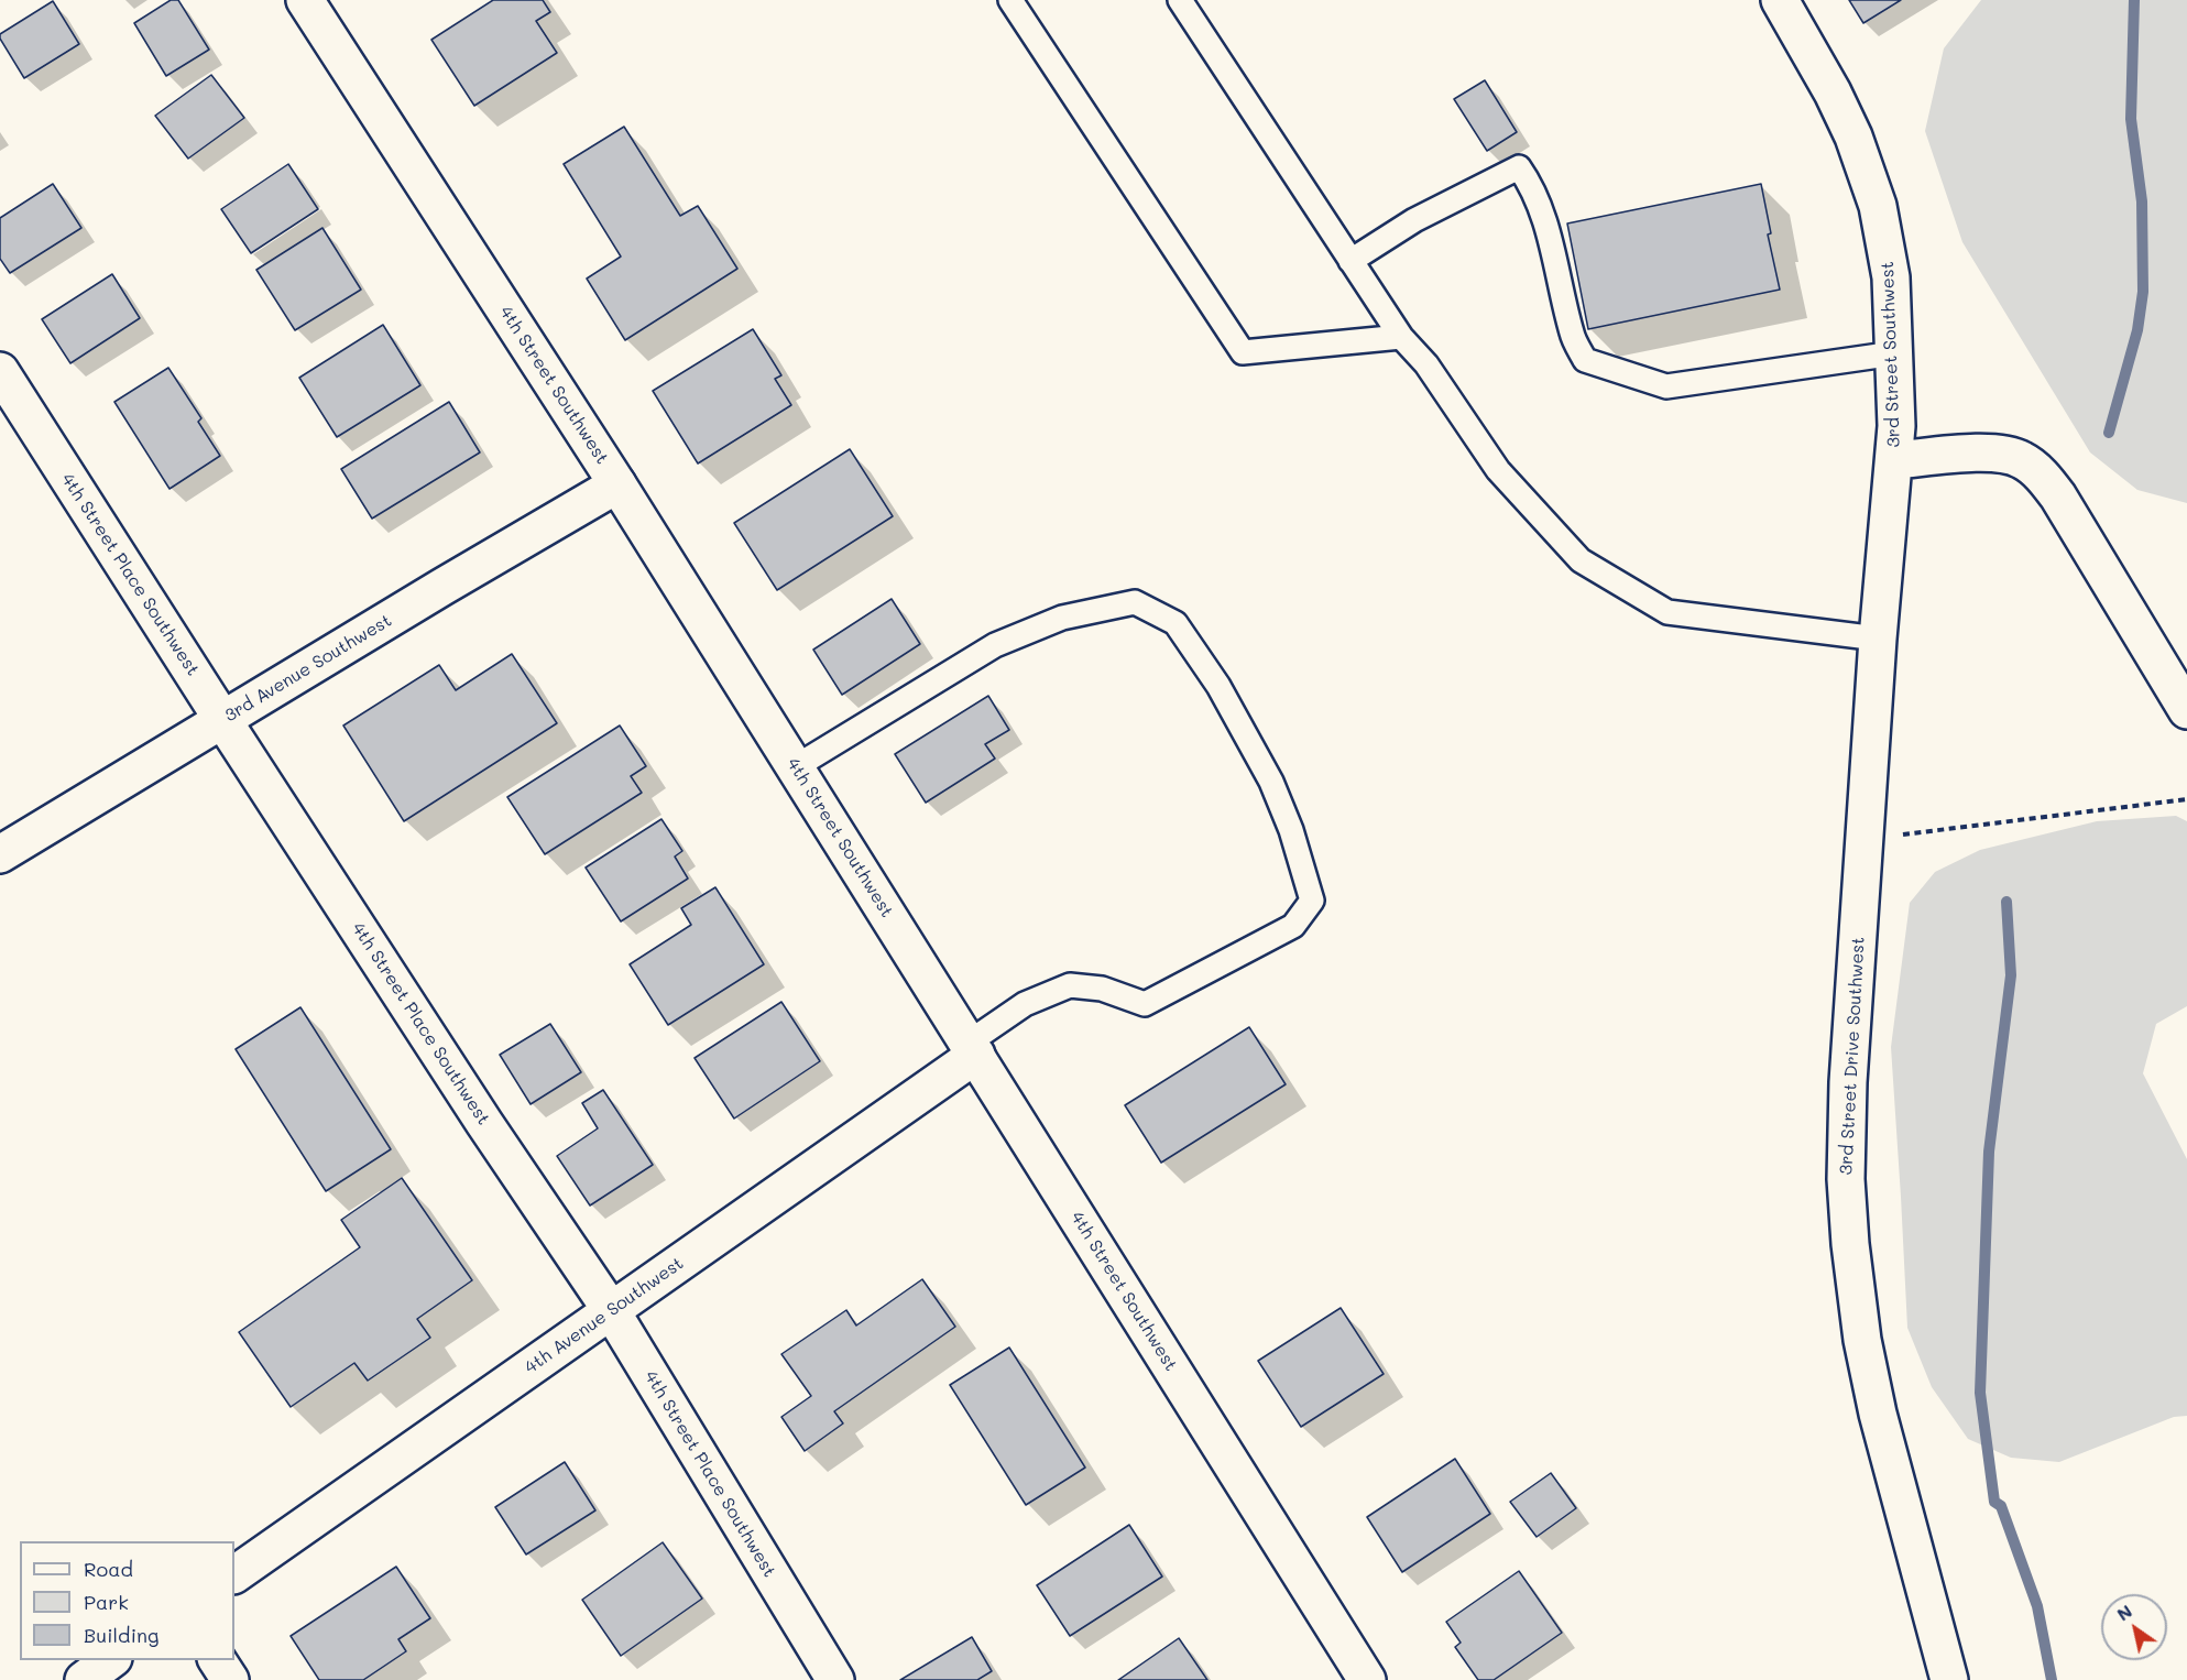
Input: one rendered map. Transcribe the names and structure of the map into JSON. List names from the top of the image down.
{
  "streets": {
    "street": [
      "3rd Street Southwest",
      "4th Street Southwest",
      "4th Street Place Southwest",
      "3rd Avenue Southwest",
      "3rd Street Drive Southwest",
      "4th Avenue Southwest"
    ]
  },
  "crossings": [
    ["3rd Street Southwest", "3rd Street Drive Southwest"],
    ["4th Street Southwest", "3rd Avenue Southwest"],
    ["4th Street Southwest", "4th Avenue Southwest"],
    ["4th Street Place Southwest", "3rd Avenue Southwest"],
    ["4th Street Place Southwest", "4th Avenue Southwest"]
  ],
  "legend": ["Road", "Park", "Building"],
  "north": "top left"
}
